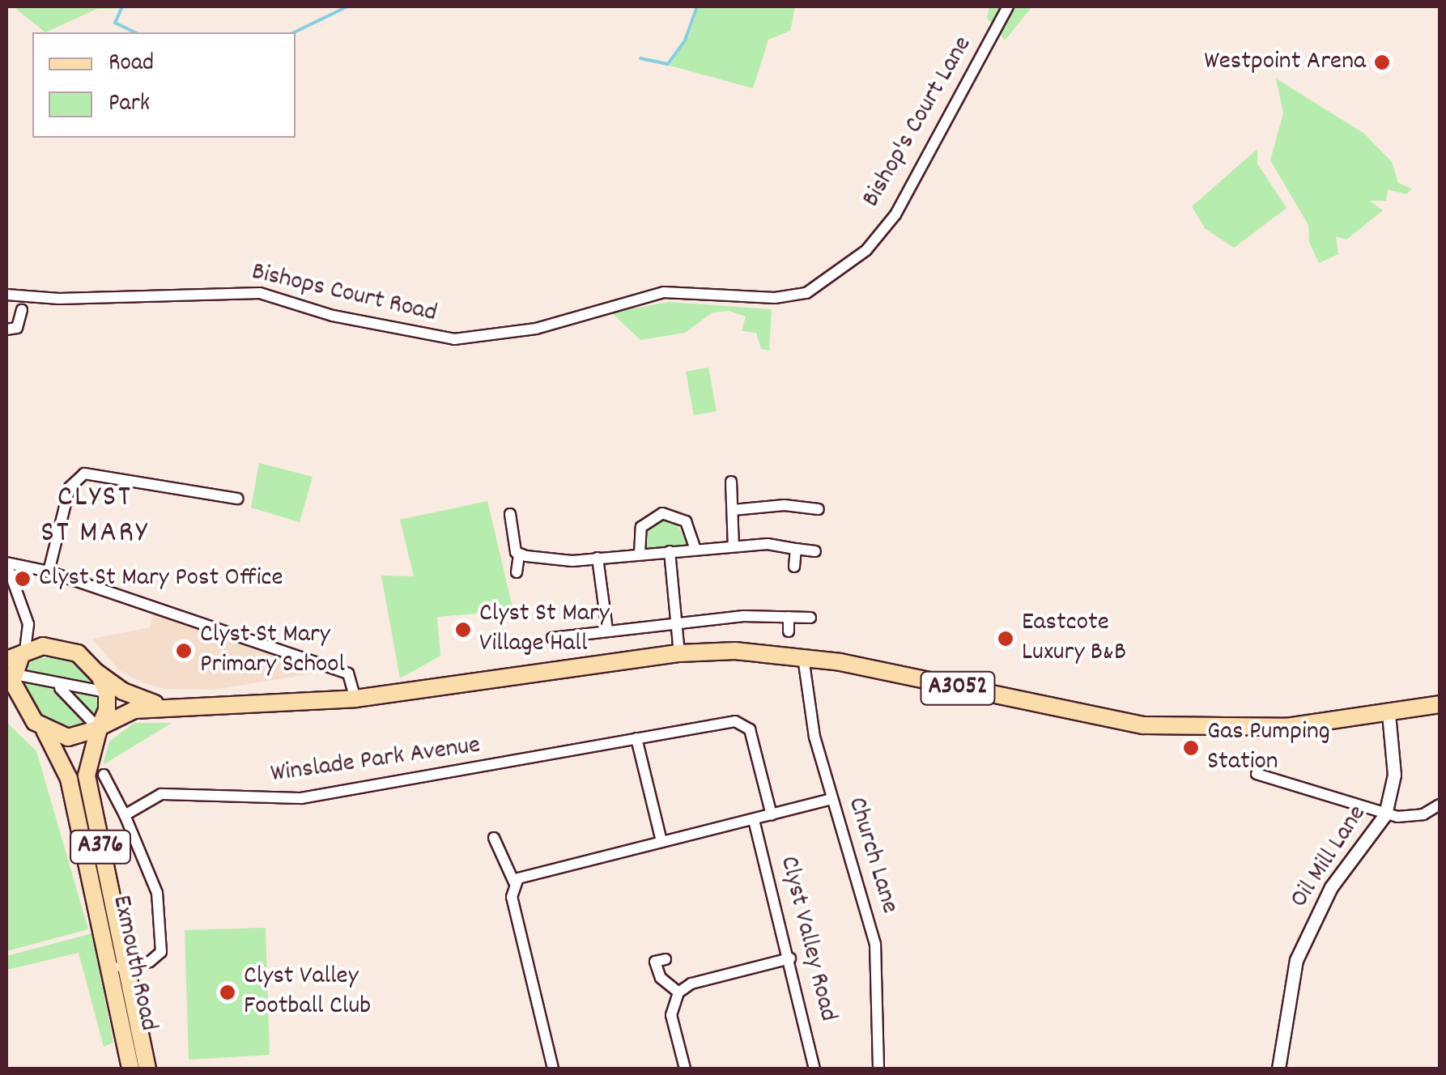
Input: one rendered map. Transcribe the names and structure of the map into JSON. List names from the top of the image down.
{
  "streets": {
    "main road": ["A3052", "A376", "Exmouth Road"],
    "street": [
      "Bishop's Court Lane",
      "Bishops Court Road",
      "Winslade Park Avenue",
      "Church Lane",
      "Oil Mill Lane",
      "Clyst Valley Road"
    ]
  },
  "crossings": [
    ["Bishop's Court Lane", "Bishops Court Road"],
    ["A3052", "A376"],
    ["A3052", "Church Lane"],
    ["A3052", "Oil Mill Lane"],
    ["A3052", "Exmouth Road"],
    ["A376", "Exmouth Road"]
  ],
  "districts": ["CLYST ST MARY"],
  "places": [
    "Westpoint Arena",
    "Clyst St Mary Post Office",
    "Clyst St Mary Village Hall",
    "Eastcote Luxury B&B",
    "Clyst St Mary Primary School",
    "Gas Pumping Station",
    "Clyst Valley Football Club"
  ],
  "legend": ["Road", "Park"]
}
